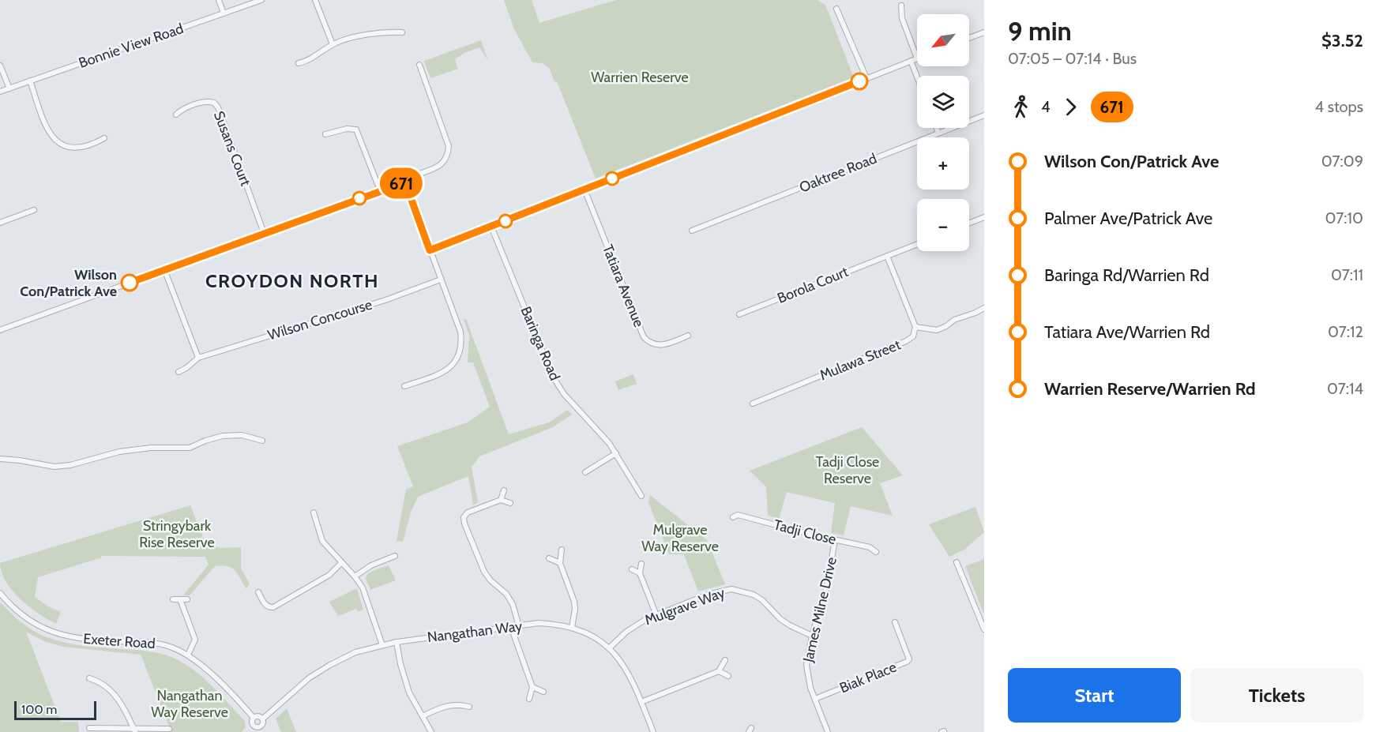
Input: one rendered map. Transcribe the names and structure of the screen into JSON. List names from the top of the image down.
{
  "streets": {
    "street": [
      "Bonnie View Road",
      "Susans Court",
      "Oaktree Road",
      "Borola Court",
      "Tatiara Avenue",
      "Wilson Concourse",
      "Baringa Road",
      "Mulawa Street",
      "Tadji Close",
      "Mulgrave Way",
      "James Milne Drive",
      "Nangathan Way",
      "Exeter Road",
      "Biak Place"
    ]
  },
  "crossings": [
    ["Borola Court", "Mulawa Street"],
    ["Tadji Close", "James Milne Drive"],
    ["Mulgrave Way", "James Milne Drive"],
    ["Mulgrave Way", "Nangathan Way"],
    ["James Milne Drive", "Biak Place"],
    ["Nangathan Way", "Exeter Road"]
  ],
  "districts": ["CROYDON NORTH"],
  "parks": [
    "Warrien Reserve",
    "Tadji Close Reserve",
    "Stringybark Rise Reserve",
    "Mulgrave Way Reserve",
    "Nangathan Way Reserve"
  ],
  "places": ["Wilson Con/Patrick Ave"],
  "lines": ["bus line 671"],
  "scale_bar": "100 m",
  "north": "bottom left",
  "page": {
    "on_map": "671",
    "heading": ["9 min", "07:05 – 07:14 · Bus", "$3.52"],
    "map_buttons": ["+", "−"],
    "legs": ["4", "671", "4 stops"],
    "list": [
      {
        "name": "Wilson Con/Patrick Ave",
        "value": "07:09"
      },
      {
        "name": "Palmer Ave/Patrick Ave",
        "value": "07:10"
      },
      {
        "name": "Baringa Rd/Warrien Rd",
        "value": "07:11"
      },
      {
        "name": "Tatiara Ave/Warrien Rd",
        "value": "07:12"
      },
      {
        "name": "Warrien Reserve/Warrien Rd",
        "value": "07:14"
      }
    ],
    "buttons": ["Start", "Tickets"],
    "scale": "100 m"
  }
}
